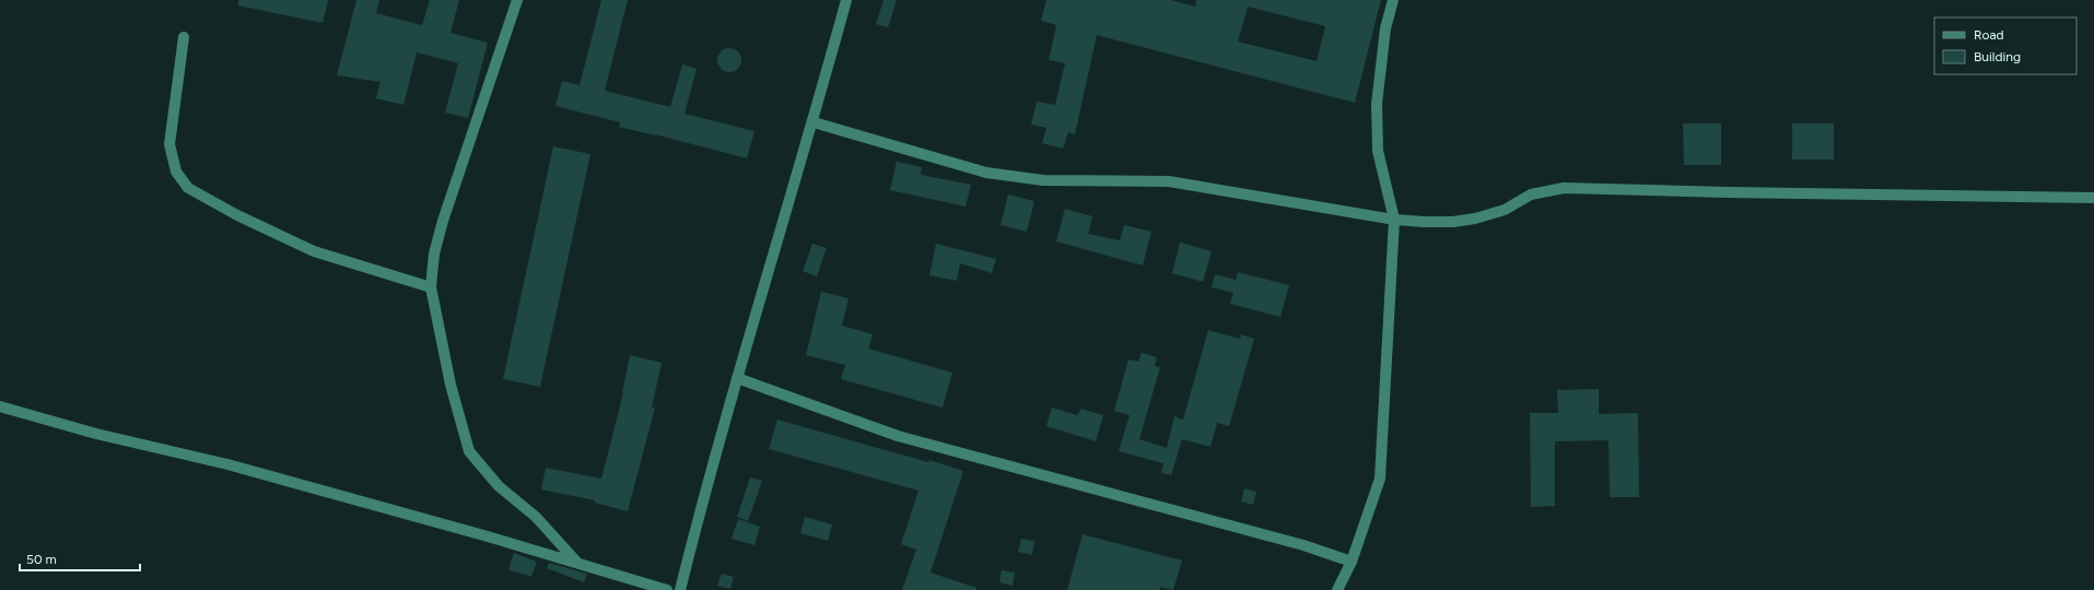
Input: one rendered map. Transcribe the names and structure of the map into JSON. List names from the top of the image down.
{
  "legend": ["Road", "Building"],
  "scale_bar": "50 m"
}
